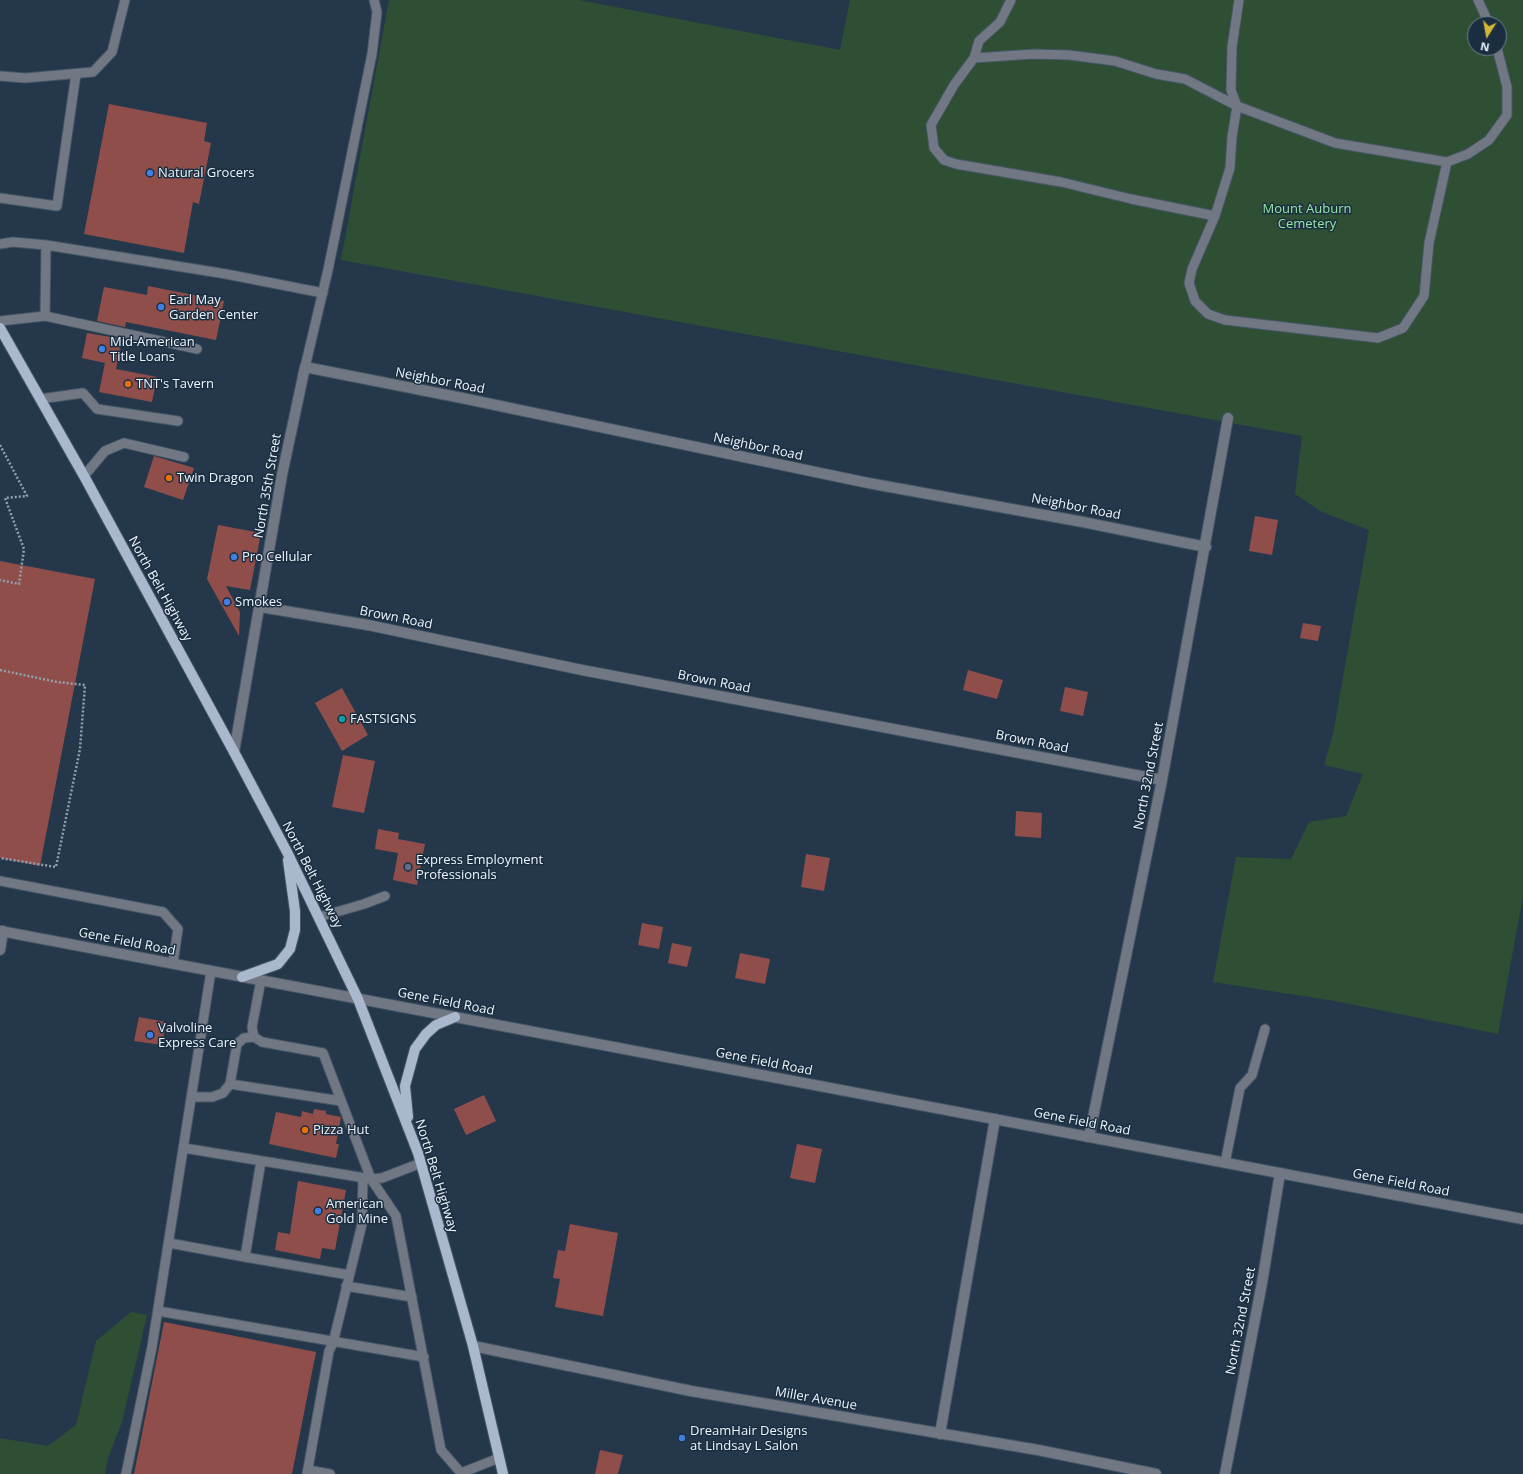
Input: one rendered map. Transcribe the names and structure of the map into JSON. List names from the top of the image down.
{
  "streets": {
    "main road": ["North Belt Highway"],
    "street": [
      "Neighbor Road",
      "North 35th Street",
      "Brown Road",
      "North 32nd Street",
      "Gene Field Road",
      "Miller Avenue"
    ]
  },
  "crossings": [
    ["Neighbor Road", "North 35th Street"],
    ["Neighbor Road", "North 32nd Street"],
    ["North 35th Street", "North Belt Highway"],
    ["North 35th Street", "Brown Road"],
    ["North Belt Highway", "Gene Field Road"],
    ["North Belt Highway", "Miller Avenue"],
    ["Brown Road", "North 32nd Street"],
    ["North 32nd Street", "Gene Field Road"]
  ],
  "parks": ["Mount Auburn Cemetery"],
  "places": [
    "Natural Grocers",
    "Earl May Garden Center",
    "Mid-American Title Loans",
    "TNT's Tavern",
    "Twin Dragon",
    "Pro Cellular",
    "Smokes",
    "FASTSIGNS",
    "Express Employment Professionals",
    "Valvoline Express Care",
    "Pizza Hut",
    "American Gold Mine",
    "DreamHair Designs at Lindsay L Salon"
  ],
  "north": "bottom"
}
